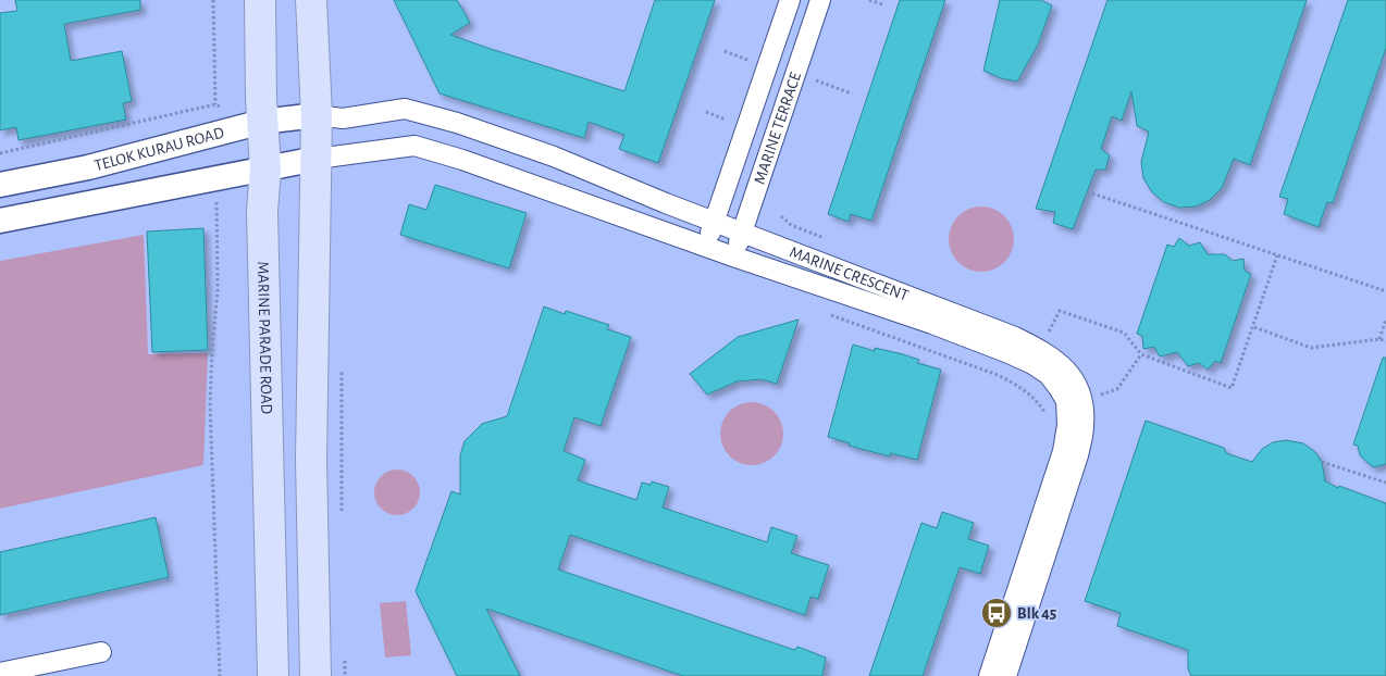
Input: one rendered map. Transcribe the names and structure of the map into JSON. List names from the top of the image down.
{
  "streets": {
    "main road": ["MARINE PARADE ROAD"],
    "street": ["MARINE TERRACE", "TELOK KURAU ROAD", "MARINE CRESCENT"]
  },
  "crossings": [
    ["MARINE TERRACE", "MARINE CRESCENT"],
    ["TELOK KURAU ROAD", "MARINE CRESCENT"],
    ["TELOK KURAU ROAD", "MARINE PARADE ROAD"]
  ],
  "places": {
    "bus stop": ["Blk 45"]
  }
}
